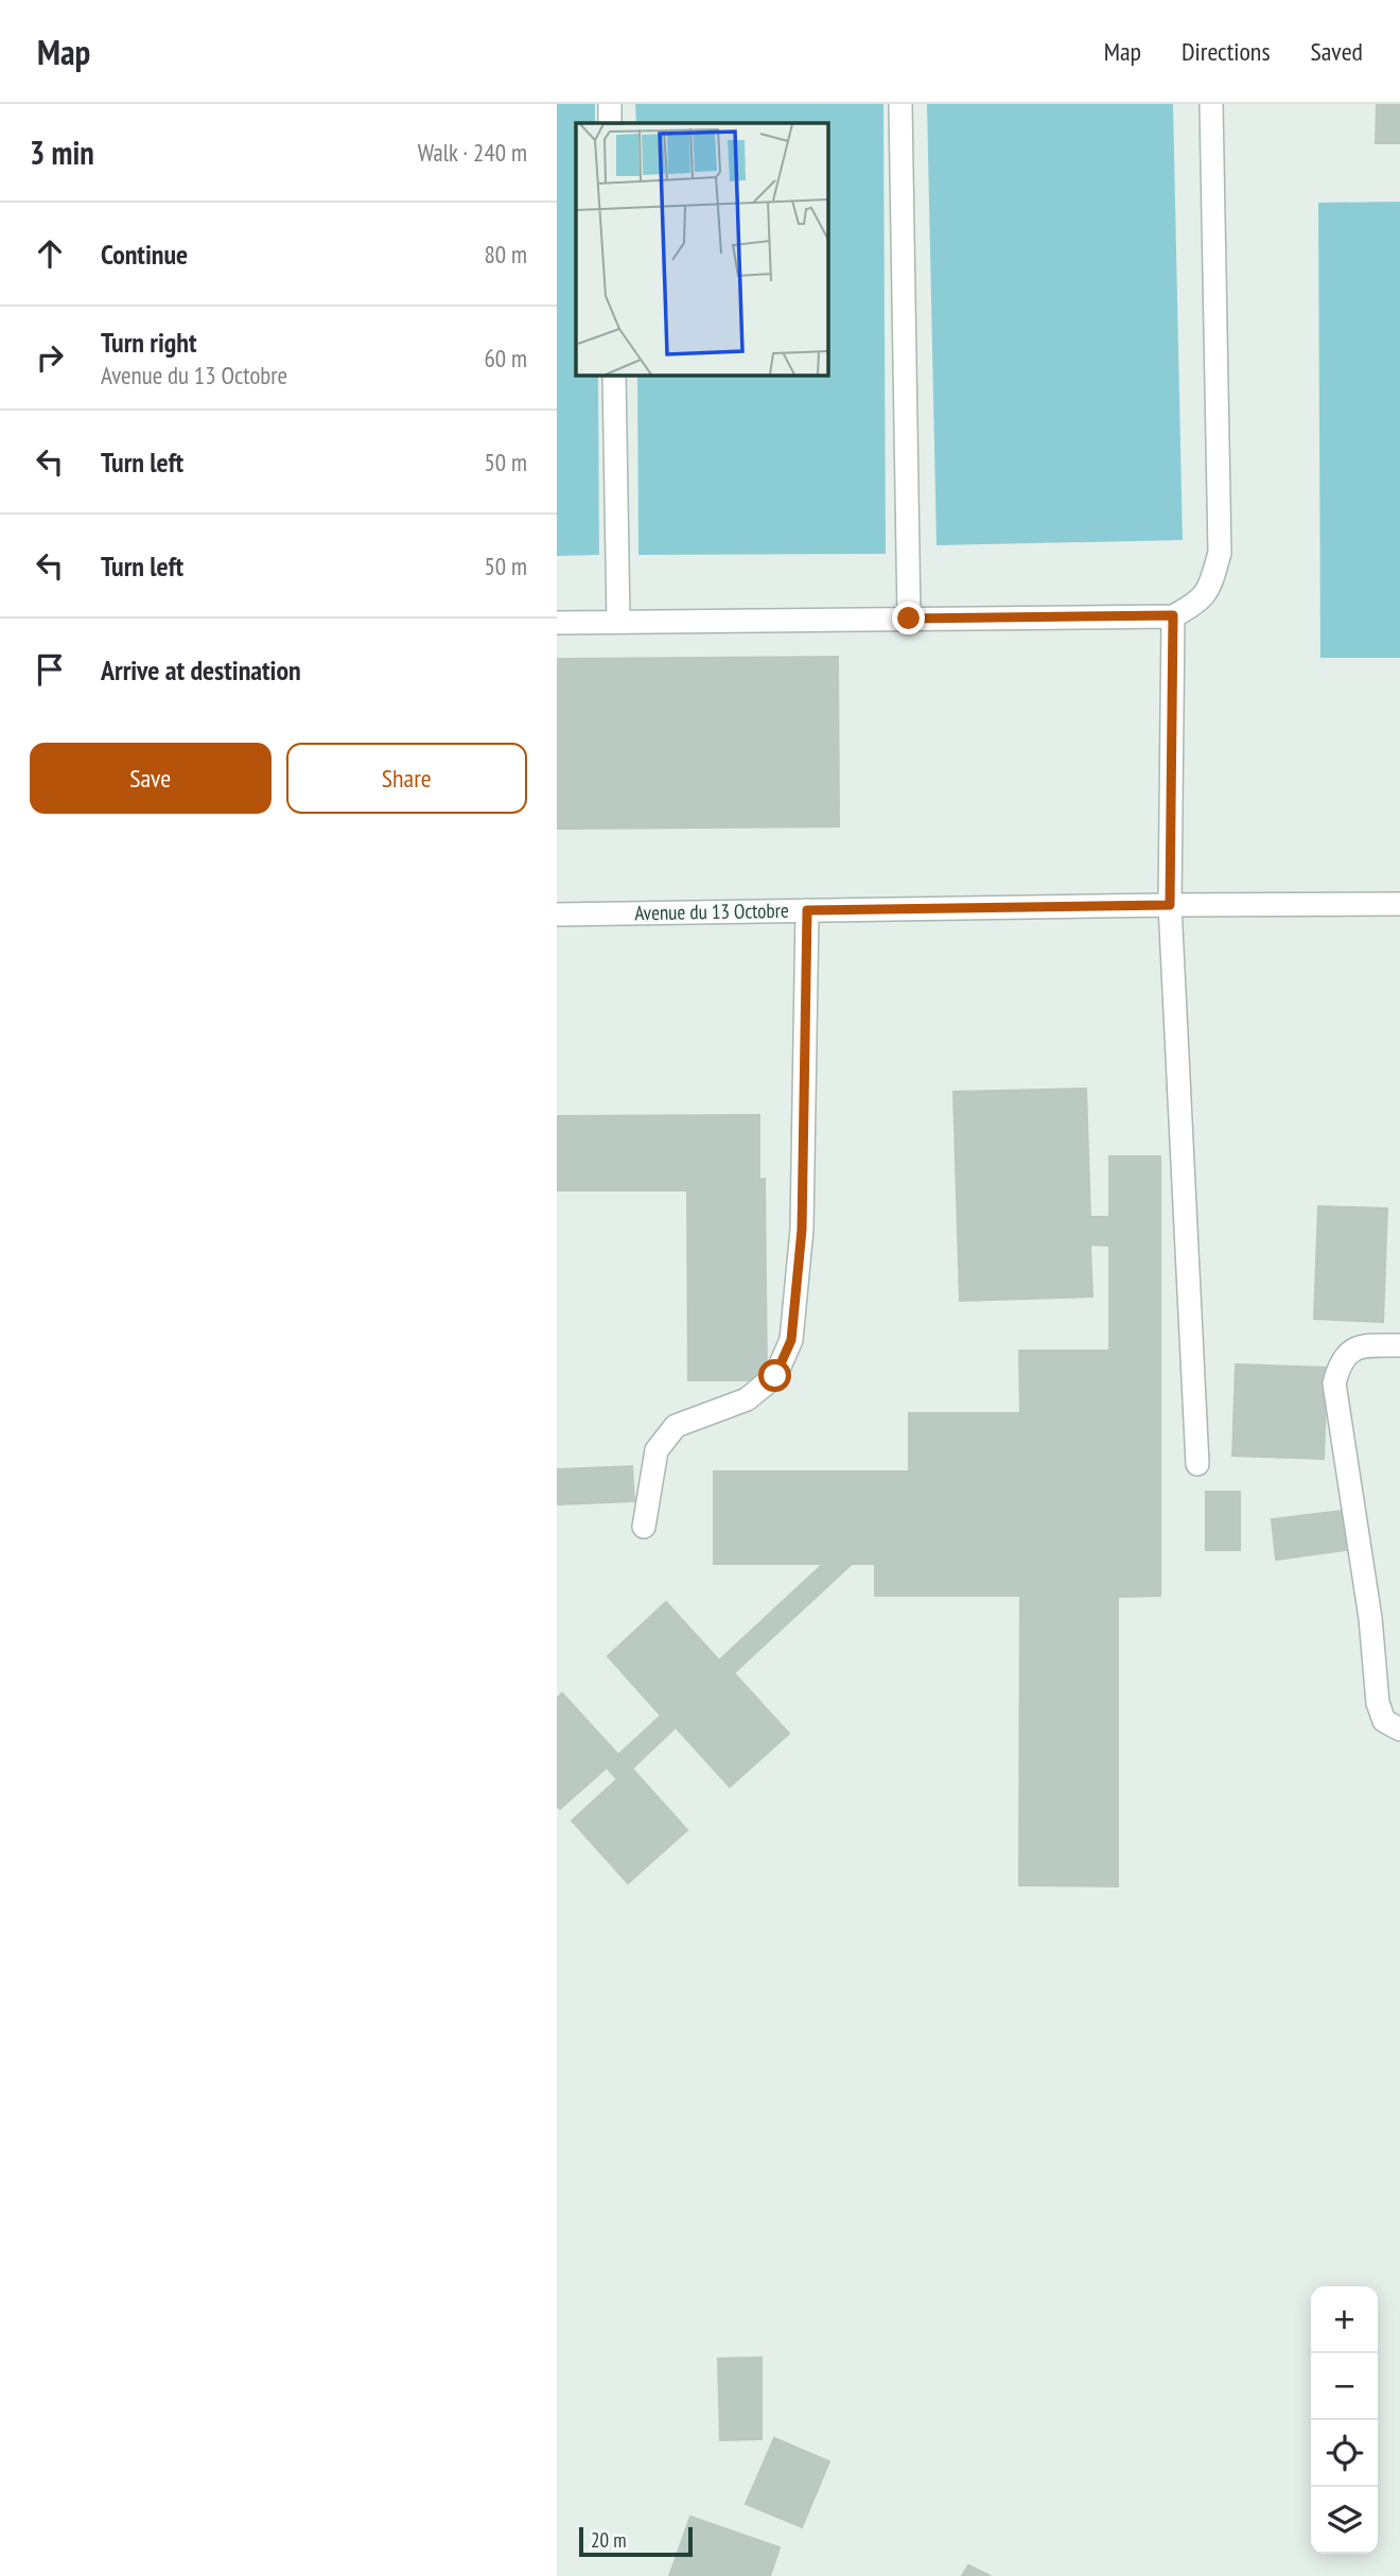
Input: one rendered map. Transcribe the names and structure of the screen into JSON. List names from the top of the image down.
{
  "streets": {
    "street": ["Avenue du 13 Octobre"]
  },
  "scale_bar": "20 m",
  "page": {
    "header": "Map",
    "nav": ["Map", "Directions", "Saved"],
    "heading": ["3 min", "Walk · 240 m"],
    "list": [
      ["Continue", "80 m"],
      ["Turn right", "Avenue du 13 Octobre", "60 m"],
      ["Turn left", "50 m"],
      ["Turn left", "50 m"],
      "Arrive at destination"
    ],
    "buttons": ["Save", "Share"],
    "map_buttons": ["+", "−"],
    "scale": "20 m"
  }
}
